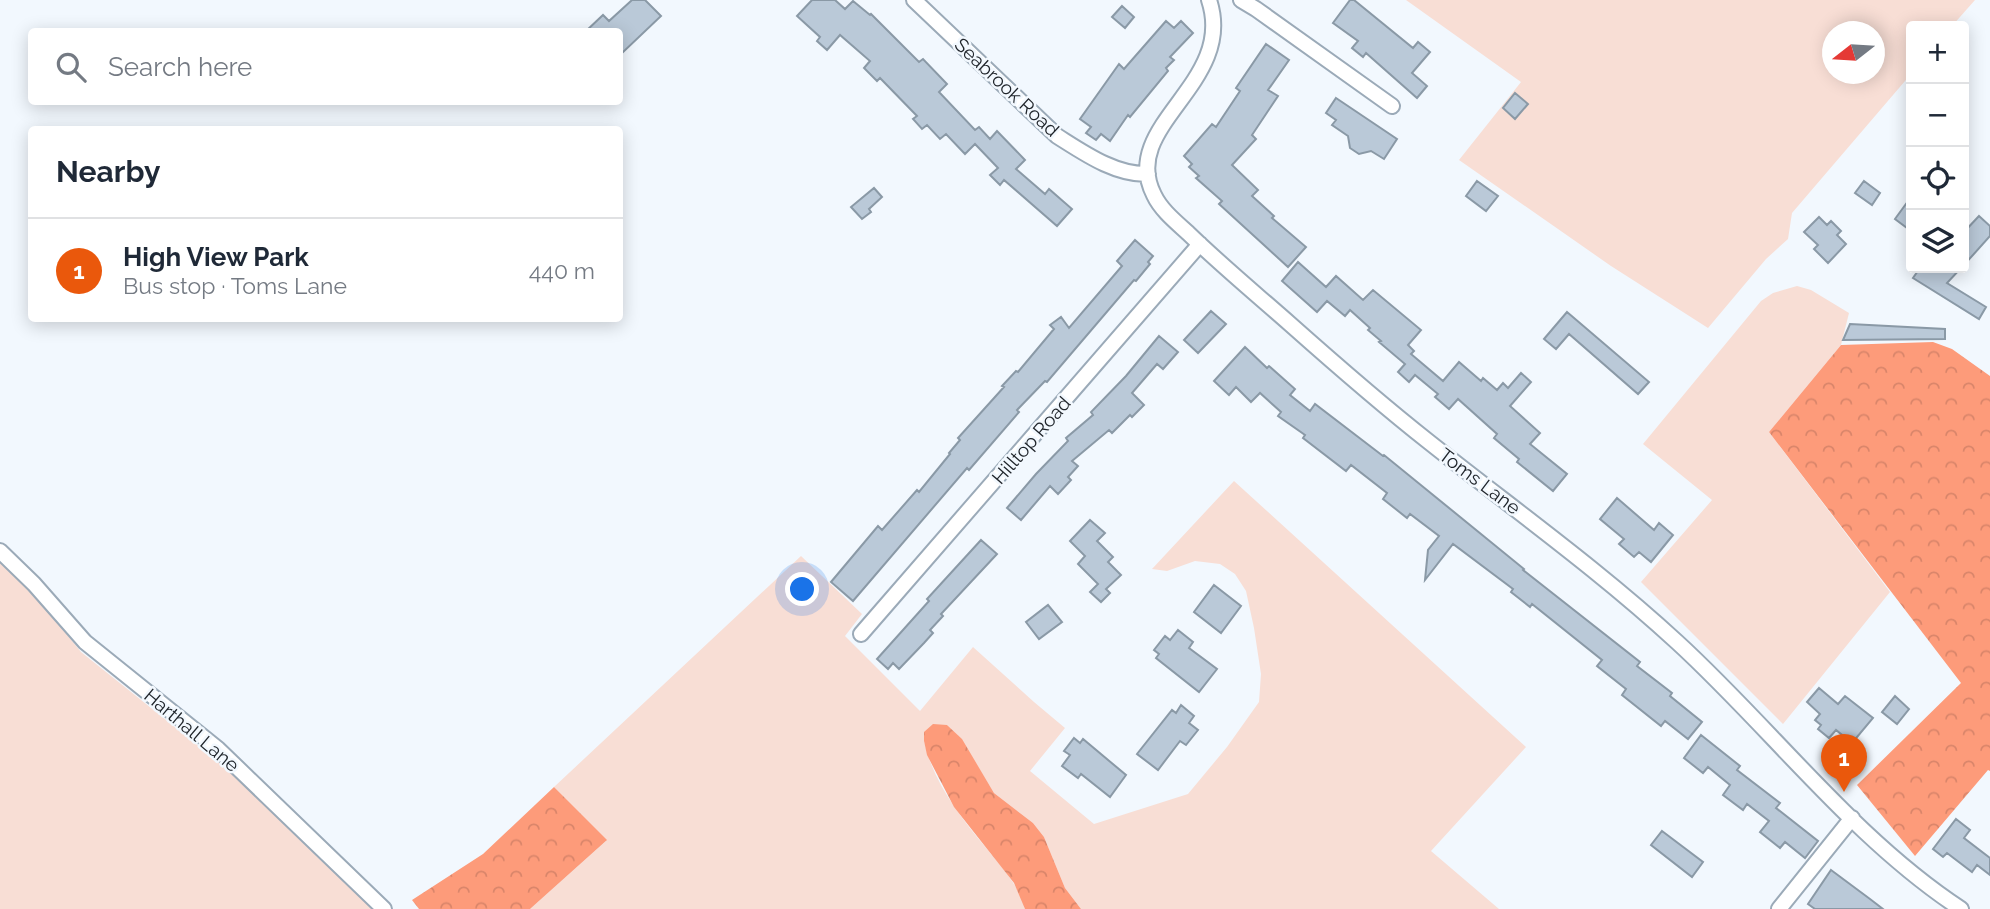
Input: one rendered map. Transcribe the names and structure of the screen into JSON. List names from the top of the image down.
{
  "streets": {
    "street": [
      "Seabrook Road",
      "Hilltop Road",
      "Toms Lane",
      "Harthall Lane"
    ]
  },
  "crossings": [
    ["Seabrook Road", "Toms Lane"],
    ["Hilltop Road", "Toms Lane"]
  ],
  "north": "left",
  "page": {
    "map_buttons": ["+", "−"],
    "search": "Search here",
    "heading": "Nearby",
    "list": [
      {
        "mark": "1",
        "name": "High View Park",
        "note": "Bus stop · Toms Lane",
        "value": "440 m"
      }
    ],
    "pins": "1"
  }
}
